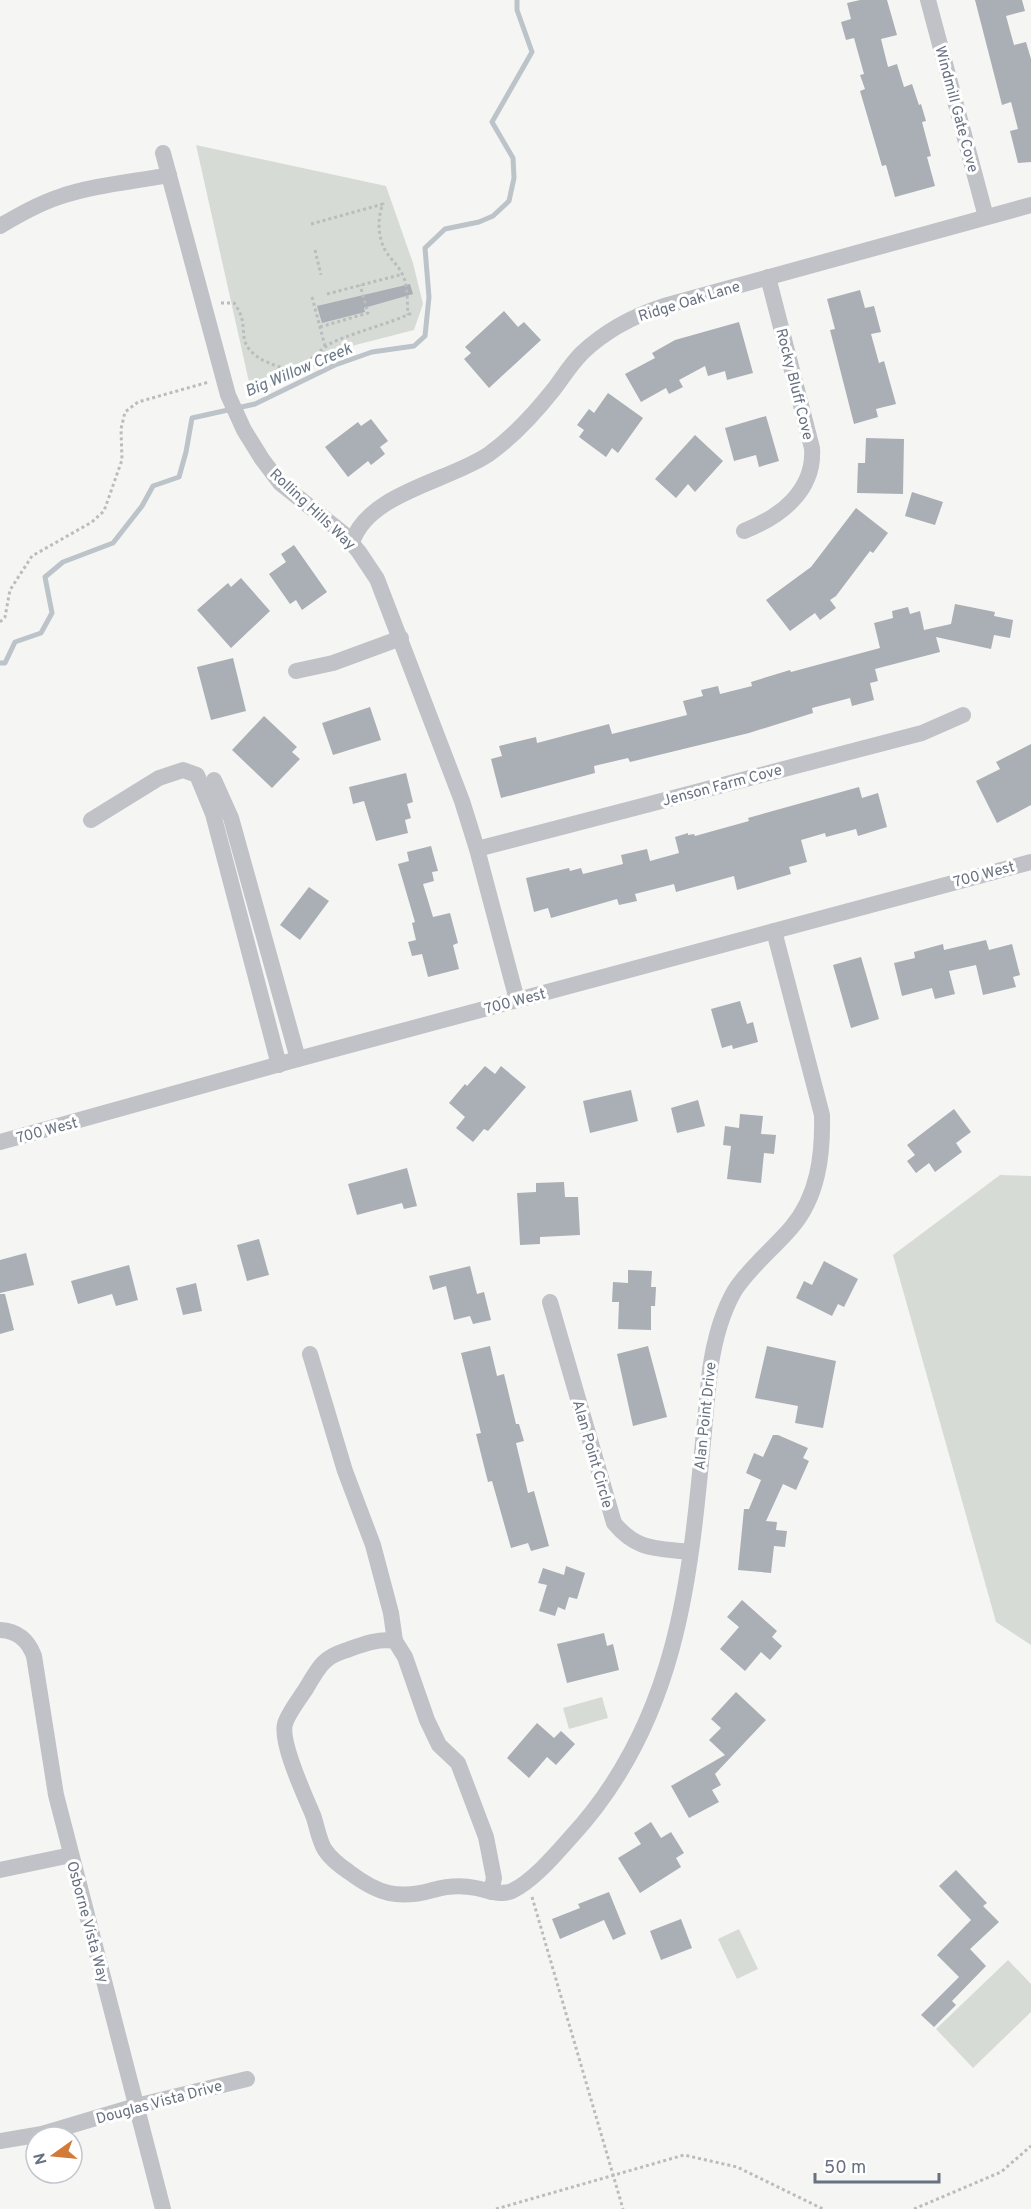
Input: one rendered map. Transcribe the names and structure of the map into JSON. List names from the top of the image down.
{
  "streets": {
    "street": [
      "Windmill Gate Cove",
      "Ridge Oak Lane",
      "Rocky Bluff Cove",
      "Rolling Hills Way",
      "Jenson Farm Cove",
      "700 West",
      "Alan Point Drive",
      "Alan Point Circle",
      "Osborne Vista Way",
      "Douglas Vista Drive"
    ]
  },
  "crossings": [
    ["Windmill Gate Cove", "Ridge Oak Lane"],
    ["Ridge Oak Lane", "Rocky Bluff Cove"],
    ["Ridge Oak Lane", "Rolling Hills Way"],
    ["Rolling Hills Way", "Jenson Farm Cove"],
    ["Rolling Hills Way", "700 West"],
    ["700 West", "Alan Point Drive"],
    ["Alan Point Drive", "Alan Point Circle"],
    ["Osborne Vista Way", "Douglas Vista Drive"]
  ],
  "water": ["Big Willow Creek"],
  "scale_bar": "50 m",
  "north": "left"
}
